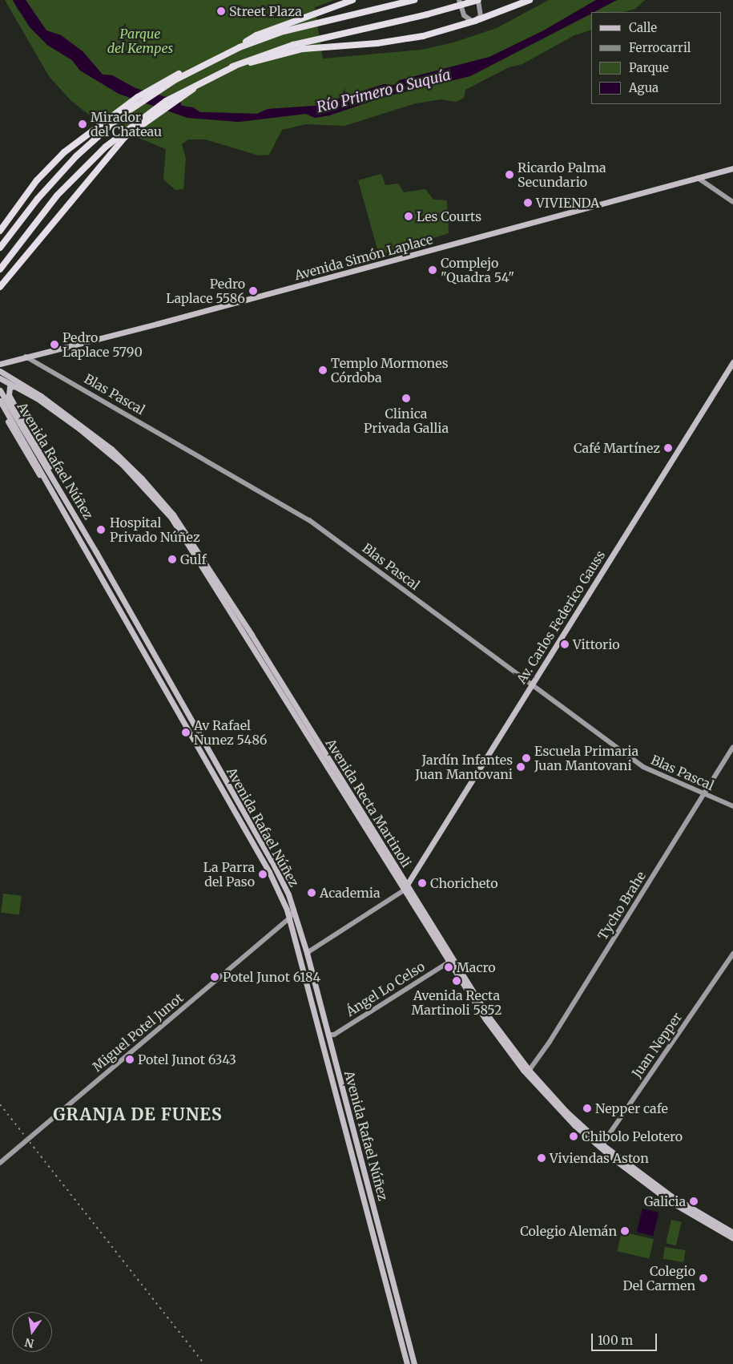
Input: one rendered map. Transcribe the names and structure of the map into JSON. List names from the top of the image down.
{
  "streets": {
    "main road": [
      "Avenida Simón Laplace",
      "Blas Pascal",
      "Avenida Rafael Núñez",
      "Av. Carlos Federico Gauss",
      "Avenida Recta Martinoli",
      "Tycho Brahe",
      "Ángel Lo Celso",
      "Miguel Potel Junot",
      "Juan Nepper"
    ]
  },
  "crossings": [
    ["Avenida Simón Laplace", "Blas Pascal"],
    ["Blas Pascal", "Av. Carlos Federico Gauss"],
    ["Blas Pascal", "Tycho Brahe"],
    ["Avenida Rafael Núñez", "Ángel Lo Celso"],
    ["Avenida Rafael Núñez", "Miguel Potel Junot"],
    ["Av. Carlos Federico Gauss", "Avenida Recta Martinoli"],
    ["Avenida Recta Martinoli", "Tycho Brahe"],
    ["Avenida Recta Martinoli", "Ángel Lo Celso"],
    ["Avenida Recta Martinoli", "Juan Nepper"]
  ],
  "districts": ["GRANJA DE FUNES"],
  "water": ["Río Primero o Suquía"],
  "parks": ["Parque del Kempes"],
  "places": [
    "Street Plaza",
    "Mirador del Chateau",
    "Ricardo Palma Secundario",
    "VIVIENDA",
    "Les Courts",
    "Complejo \"Quadra 54\"",
    "Pedro Laplace 5586",
    "Pedro Laplace 5790",
    "Templo Mormones Córdoba",
    "Clinica Privada Gallia",
    "Café Martínez",
    "Hospital Privado Núñez",
    "Gulf",
    "Vittorio",
    "Av Rafael Nunez 5486",
    "Escuela Primaria Juan Mantovani",
    "Jardín Infantes Juan Mantovani",
    "La Parra del Paso",
    "Choricheto",
    "Academia",
    "Macro",
    "Potel Junot 6184",
    "Avenida Recta Martinoli 5852",
    "Potel Junot 6343",
    "Nepper cafe",
    "Chibolo Pelotero",
    "Viviendas Aston",
    "Galicia",
    "Colegio Alemán",
    "Colegio Del Carmen"
  ],
  "legend": [
    "Calle",
    "Ferrocarril",
    "Parque",
    "Agua"
  ],
  "scale_bar": "100 m",
  "north": "bottom"
}
